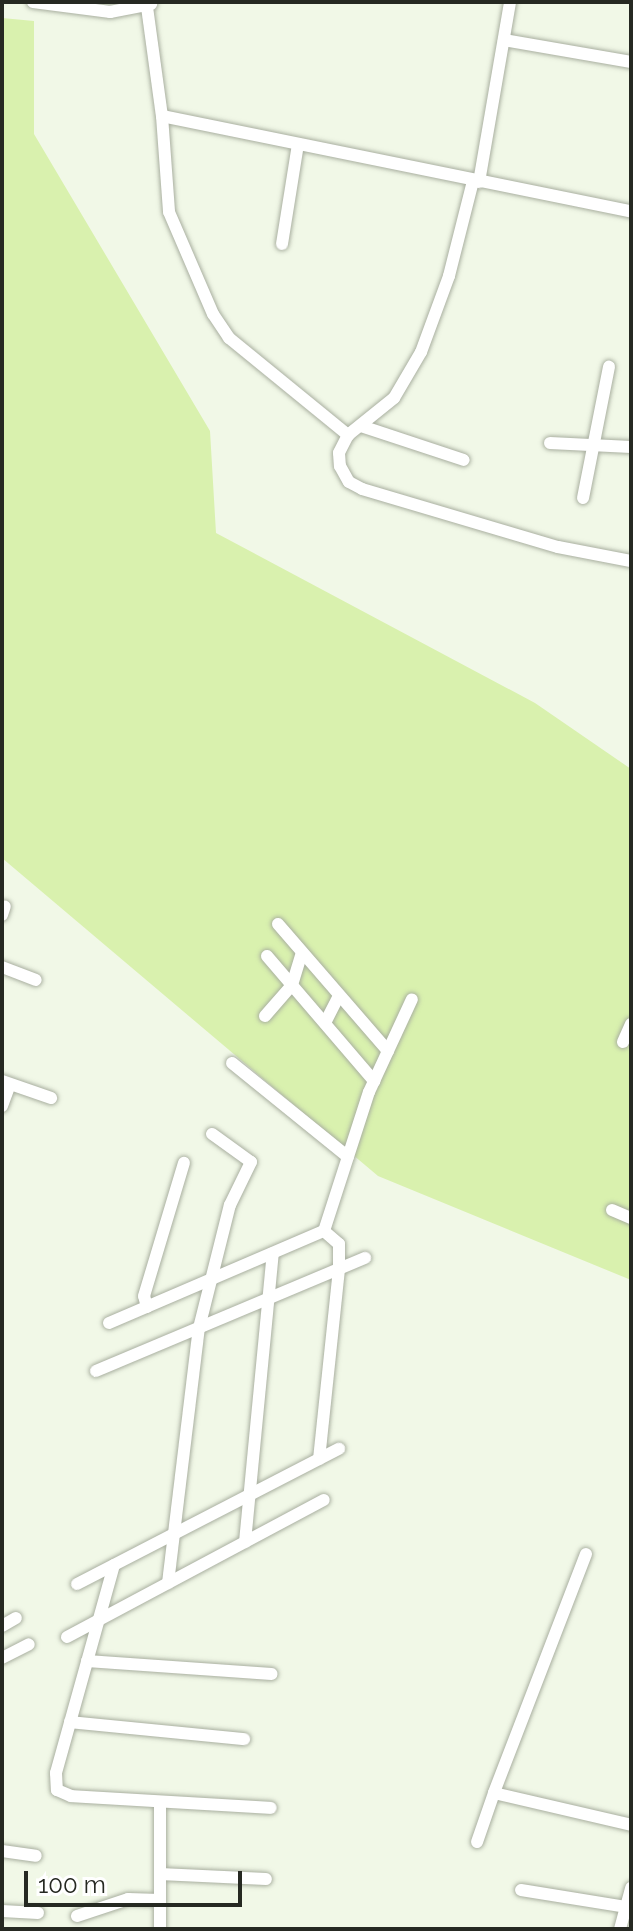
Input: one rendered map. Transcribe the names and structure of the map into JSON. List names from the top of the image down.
{
  "scale_bar": "100 m"
}
